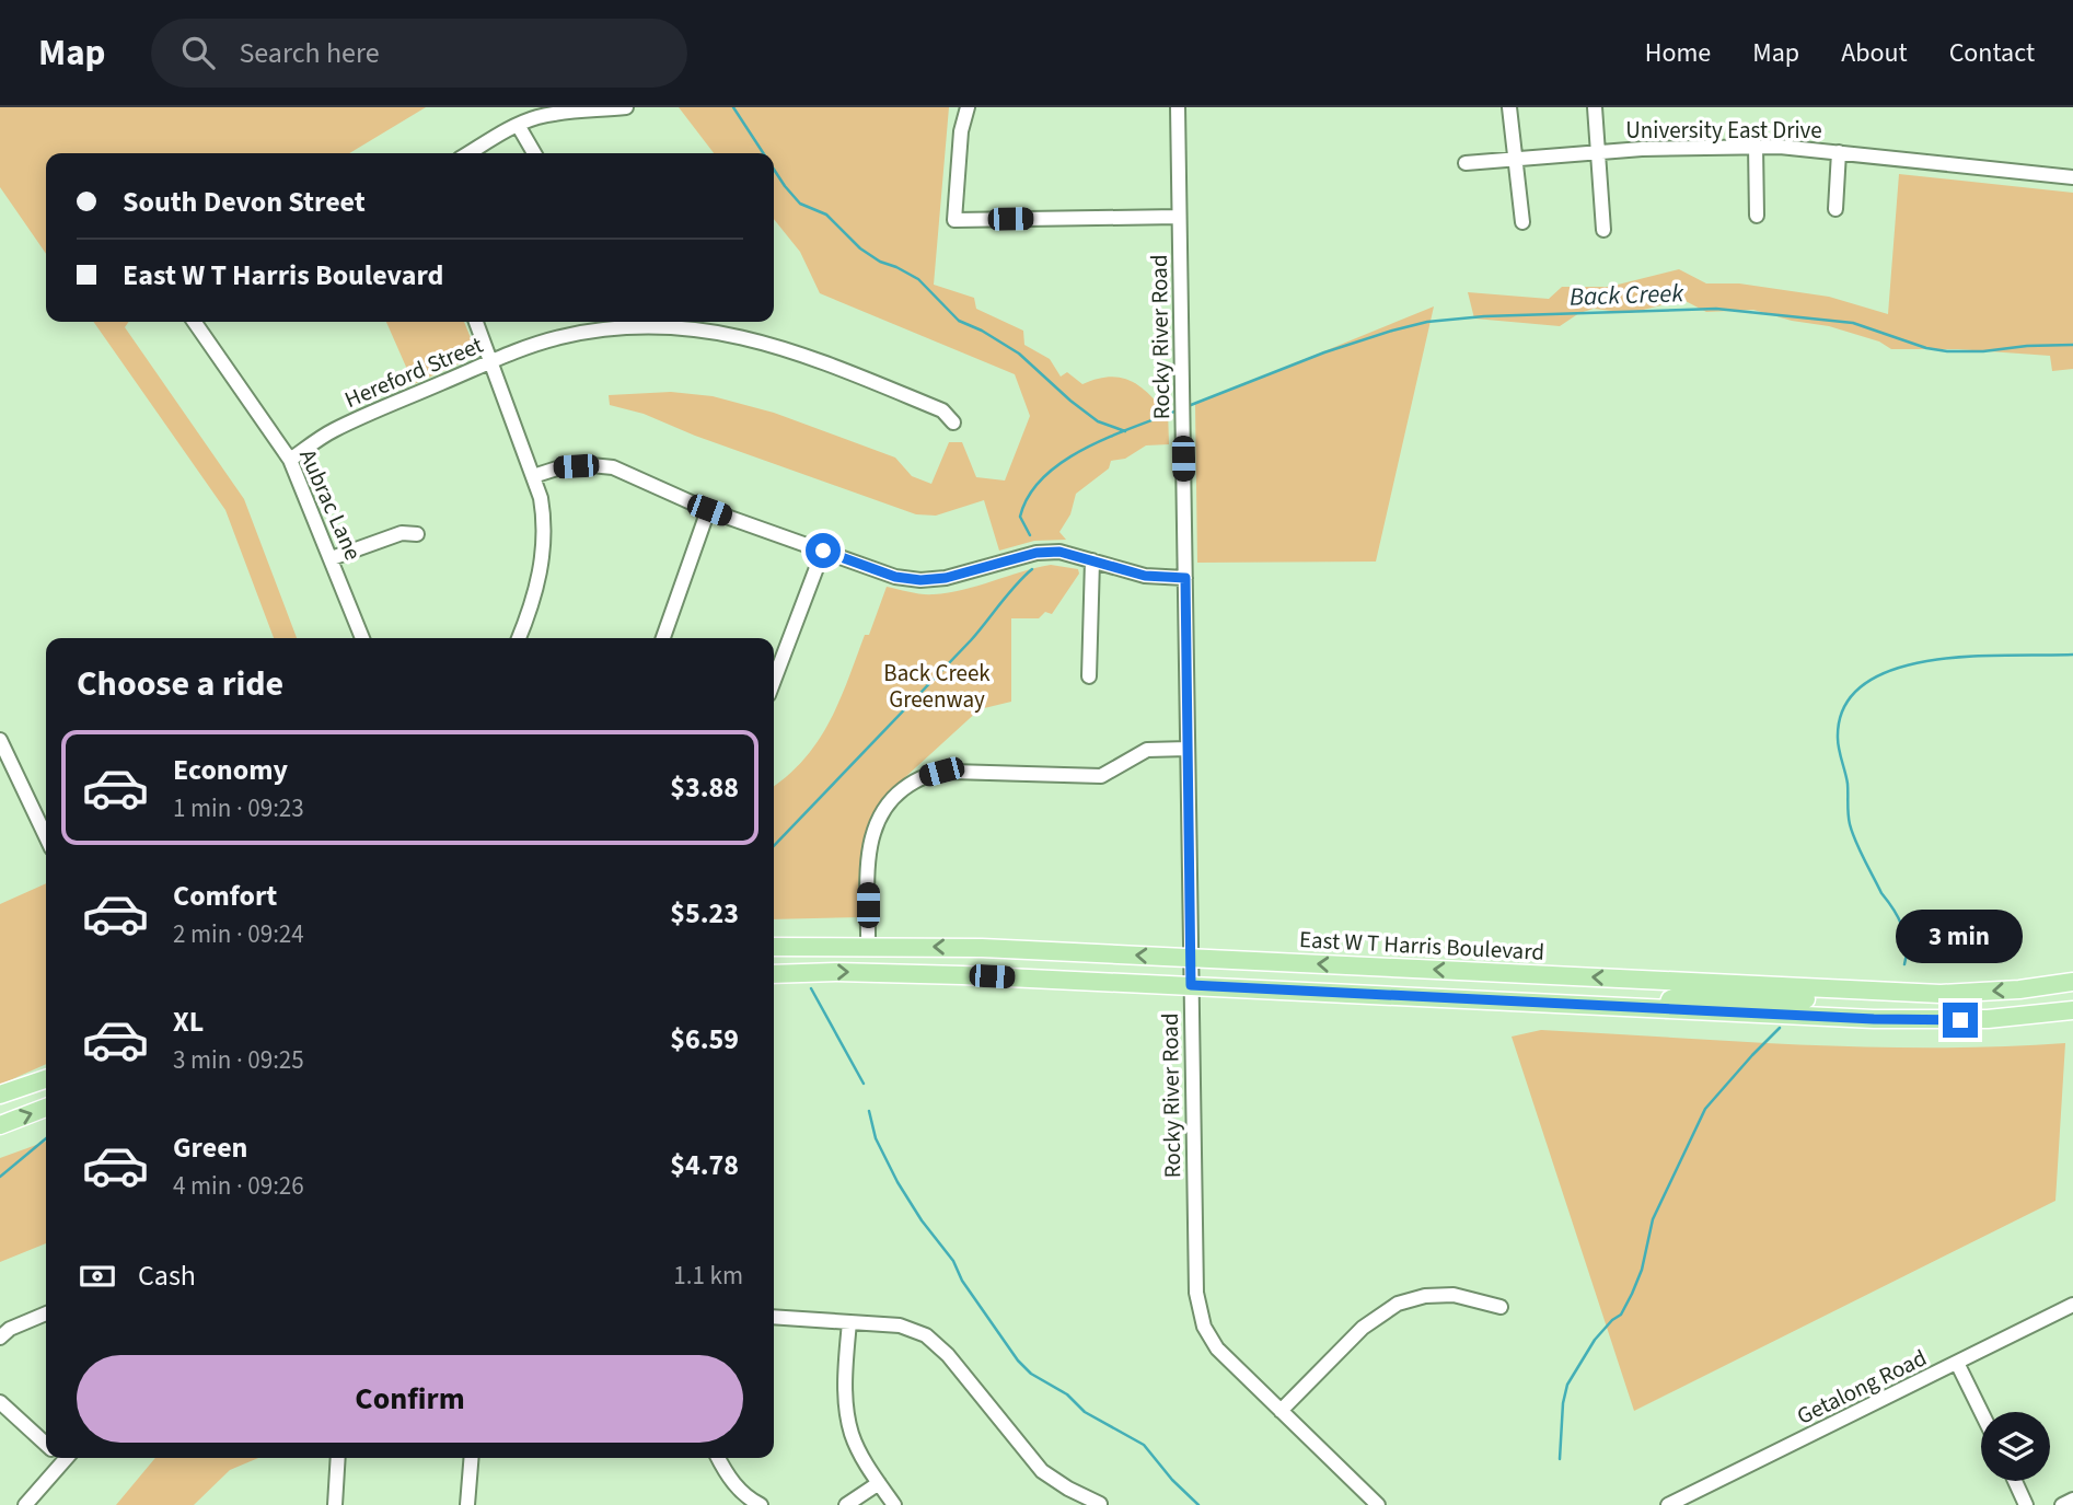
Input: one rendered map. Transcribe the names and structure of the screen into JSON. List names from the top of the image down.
{
  "streets": {
    "main road": ["East W T Harris Boulevard"],
    "street": [
      "University East Drive",
      "Rocky River Road",
      "Hereford Street",
      "Aubrac Lane",
      "Getalong Road"
    ]
  },
  "crossings": [
    ["Rocky River Road", "East W T Harris Boulevard"],
    ["Hereford Street", "Aubrac Lane"]
  ],
  "water": ["Back Creek"],
  "parks": ["Back Creek Greenway"],
  "page": {
    "header": "Map",
    "search": "Search here",
    "nav": [
      "Home",
      "Map",
      "About",
      "Contact"
    ],
    "banner": ["South Devon Street", "East W T Harris Boulevard"],
    "heading": "Choose a ride",
    "list": [
      {
        "name": "Economy",
        "note": "1 min · 09:23",
        "value": "$3.88"
      },
      {
        "name": "Comfort",
        "note": "2 min · 09:24",
        "value": "$5.23"
      },
      {
        "name": "XL",
        "note": "3 min · 09:25",
        "value": "$6.59"
      },
      {
        "name": "Green",
        "note": "4 min · 09:26",
        "value": "$4.78"
      }
    ],
    "bubble": "3 min",
    "pay": ["Cash", "1.1 km"],
    "buttons": "Confirm"
  }
}
